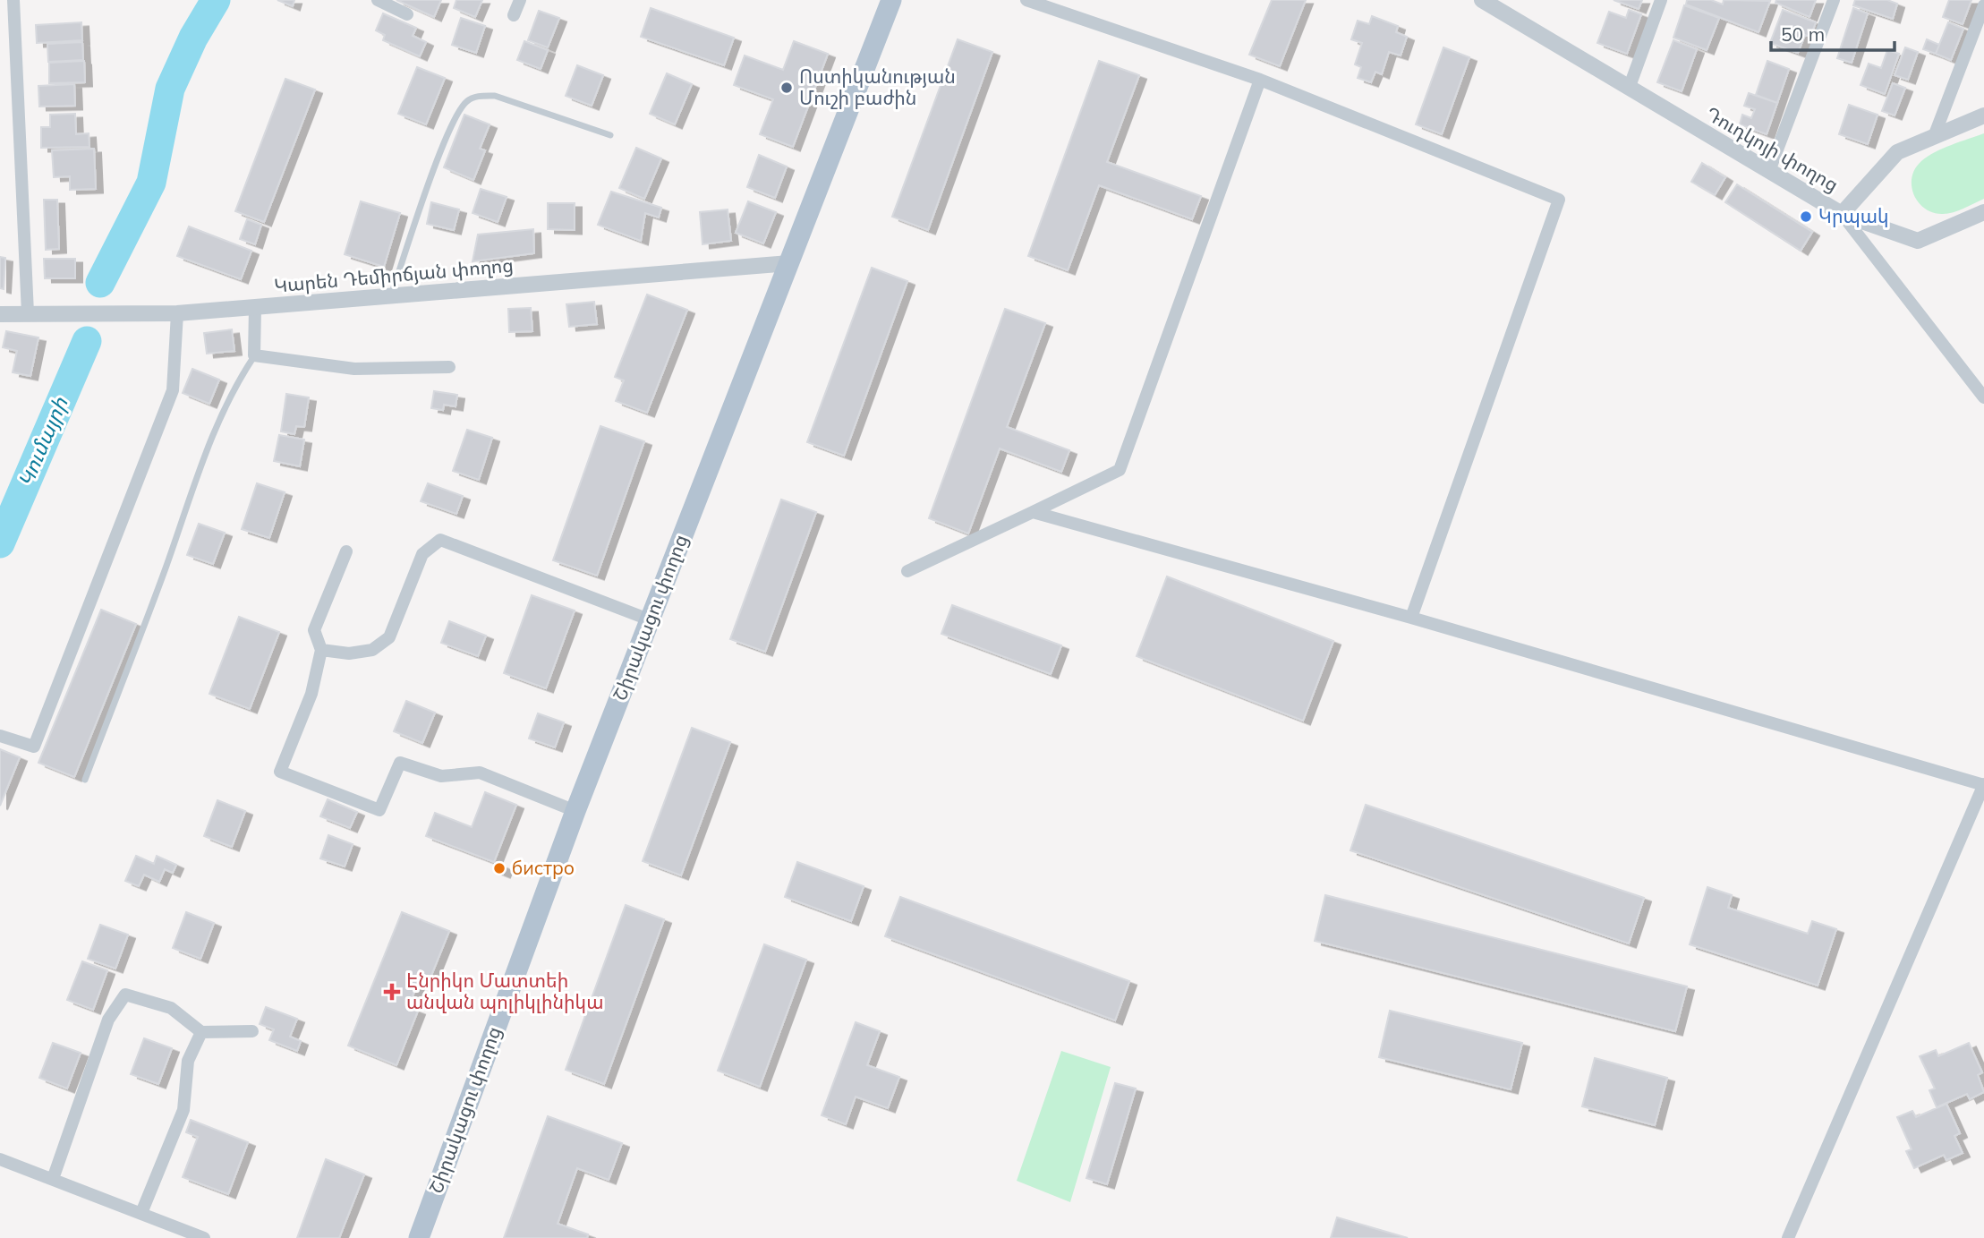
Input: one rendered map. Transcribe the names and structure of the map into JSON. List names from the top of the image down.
{
  "streets": {
    "main road": ["Շիրակացու փողոց"],
    "street": ["Դուդկոյի փողոց", "Կարեն Դեմիրճյան փողոց"]
  },
  "crossings": [
    ["Կարեն Դեմիրճյան փողոց", "Շիրակացու փողոց"]
  ],
  "water": ["Կումայրի"],
  "places": {
    "other": ["Ոստիկանության Մուշի բաժին", "Կրպակ", "бистро"],
    "health": ["Էնրիկո Մատտեի անվան պոլիկլինիկա"]
  },
  "scale_bar": "50 m"
}
